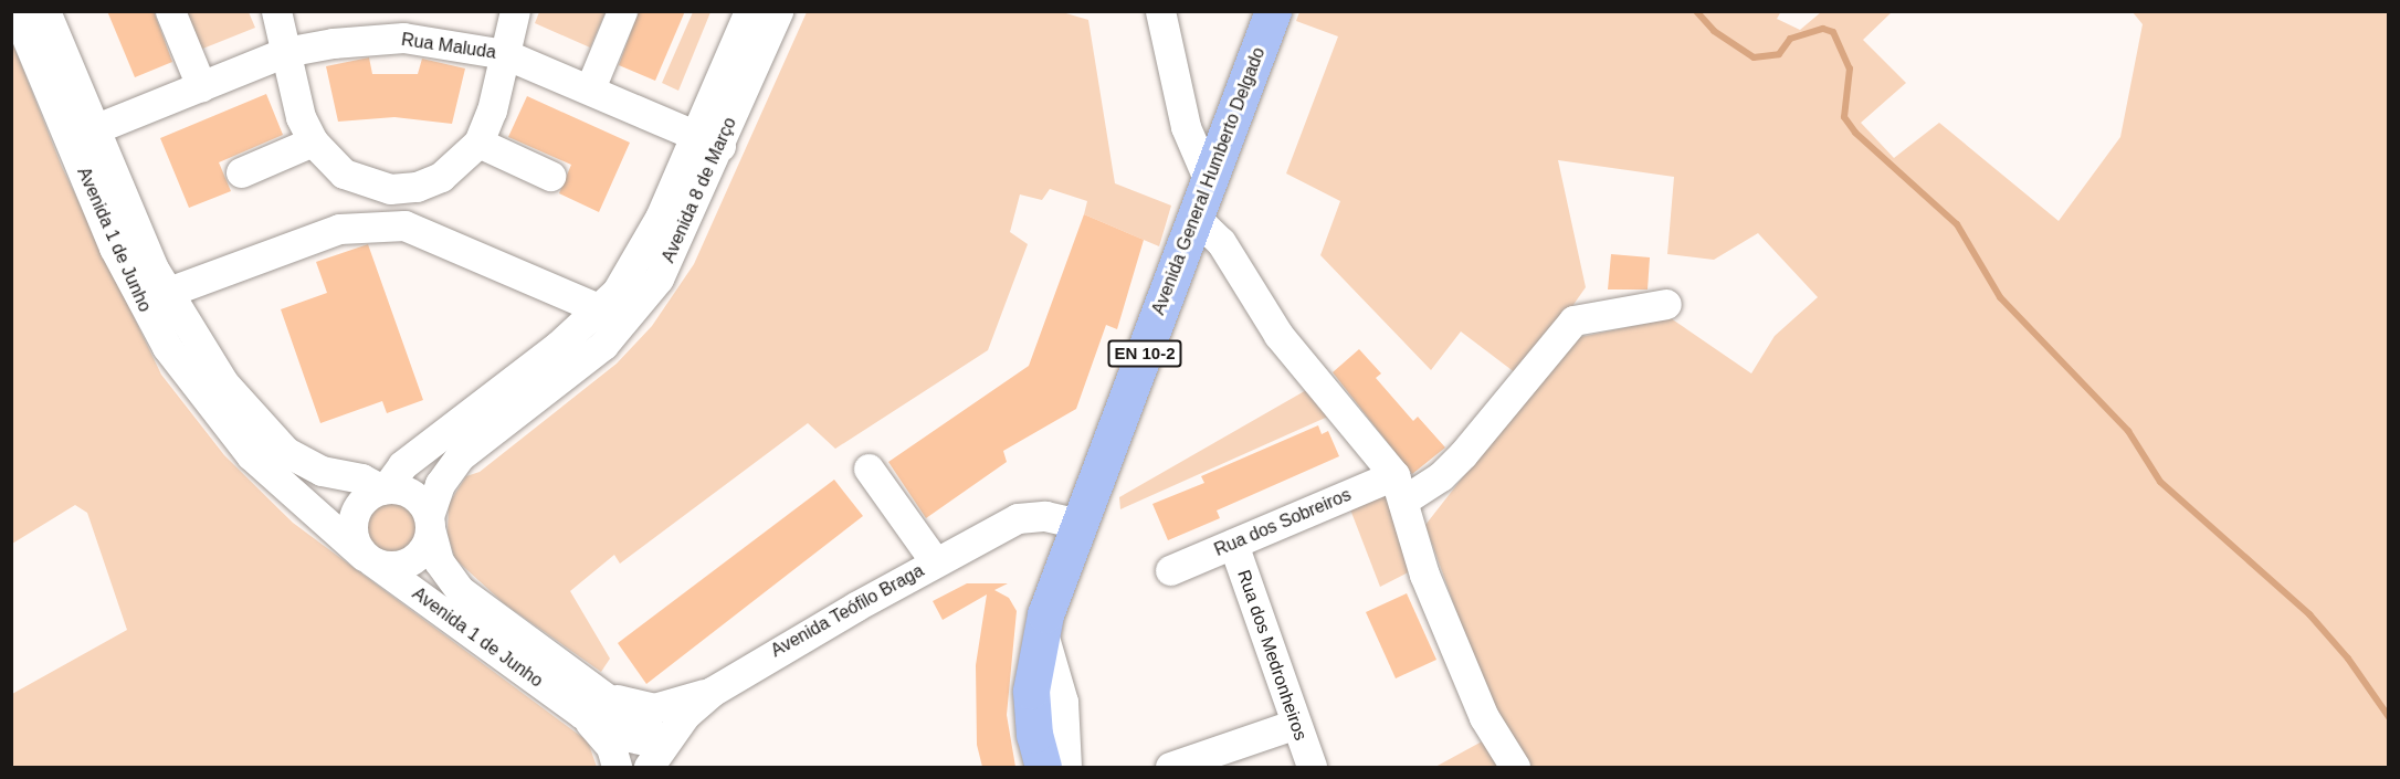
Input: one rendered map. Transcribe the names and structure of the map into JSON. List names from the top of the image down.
{
  "streets": {
    "main road": ["Avenida General Humberto Delgado", "EN 10-2"],
    "street": [
      "Rua Maluda",
      "Avenida 8 de Março",
      "Avenida 1 de Junho",
      "Rua dos Sobreiros",
      "Avenida Teófilo Braga",
      "Rua dos Medronheiros"
    ]
  },
  "crossings": [
    ["Rua Maluda", "Avenida 8 de Março"],
    ["Rua Maluda", "Avenida 1 de Junho"],
    ["Avenida General Humberto Delgado", "Avenida Teófilo Braga"],
    ["Avenida 8 de Março", "Avenida 1 de Junho"],
    ["Avenida 1 de Junho", "Avenida Teófilo Braga"],
    ["Rua dos Sobreiros", "Rua dos Medronheiros"]
  ]
}
